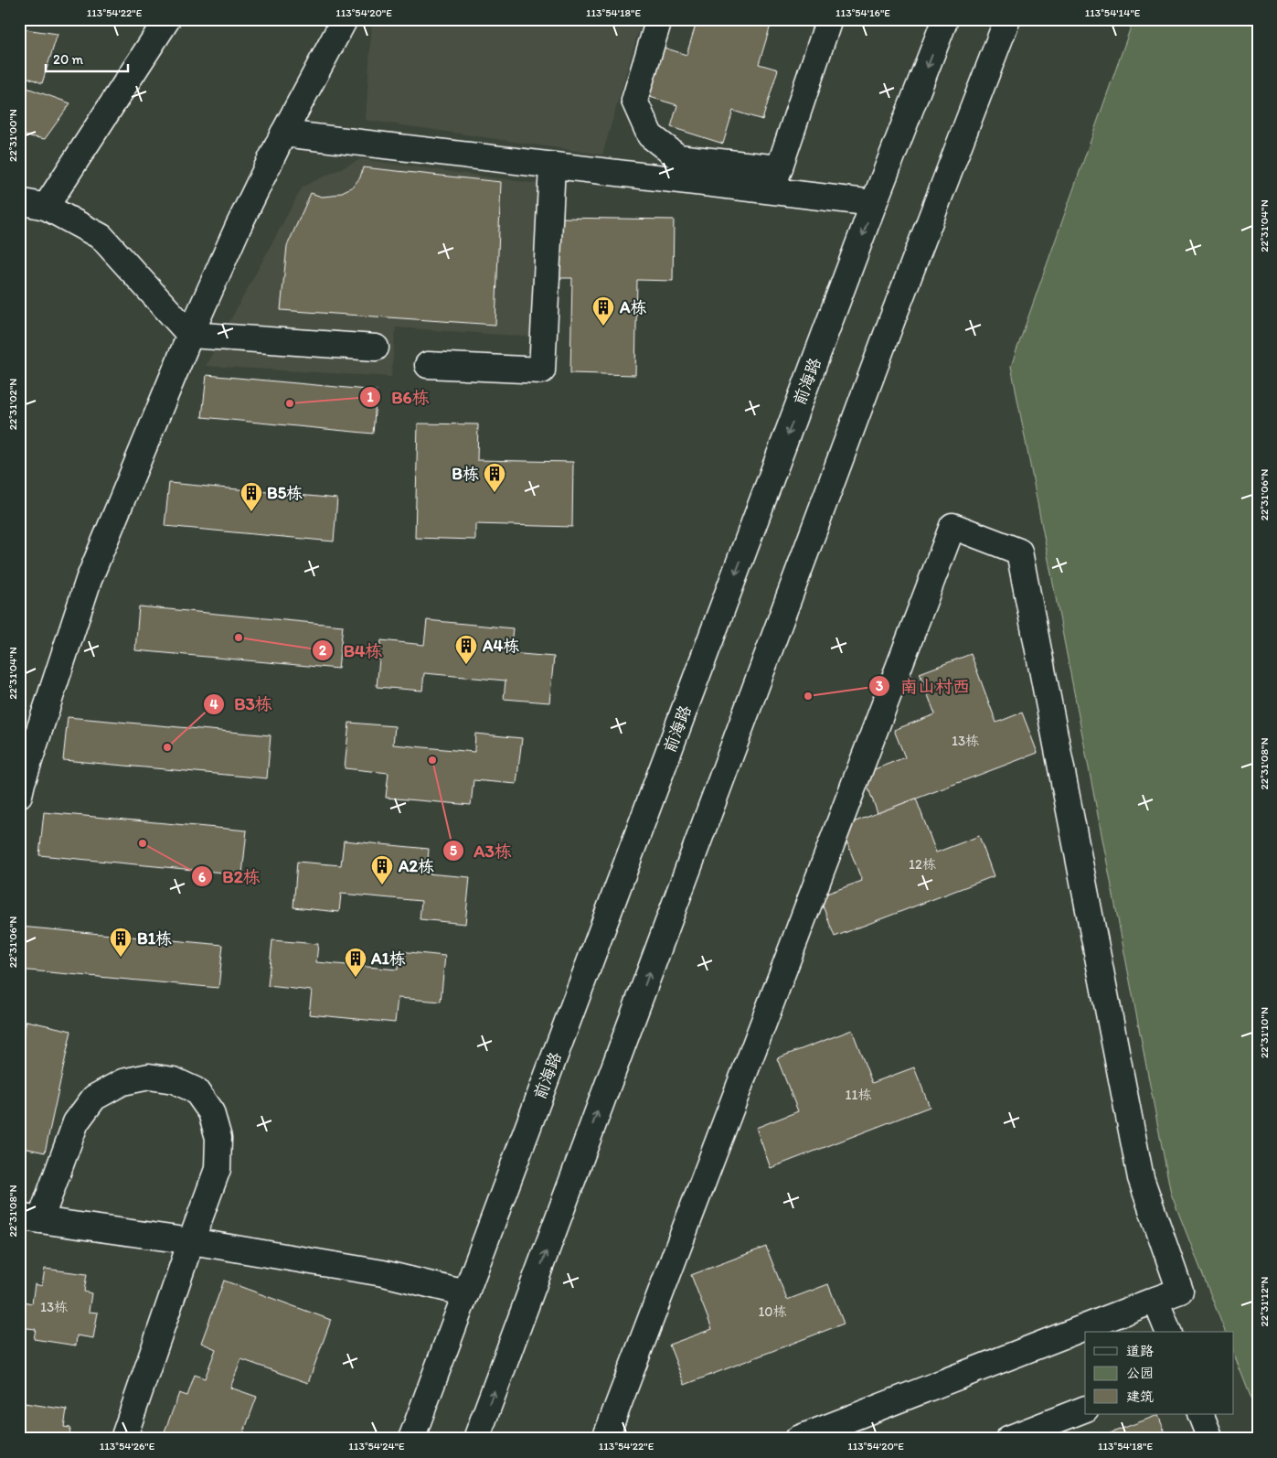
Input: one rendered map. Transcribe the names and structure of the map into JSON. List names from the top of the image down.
{
  "streets": {
    "main road": ["前海路"]
  },
  "places": {
    "building": [
      "A栋",
      "B栋",
      "B5栋",
      "A4栋",
      "A2栋",
      "B1栋",
      "A1栋"
    ],
    "other": [
      "B6栋",
      "B4栋",
      "南山村西",
      "B3栋",
      "A3栋",
      "B2栋"
    ]
  },
  "house_numbers": [
    "13栋",
    "12栋",
    "11栋",
    "13栋",
    "10栋"
  ],
  "legend": ["道路", "公园", "建筑"],
  "scale_bar": "20 m",
  "coordinates": [
    "113°54'22\"E",
    "113°54'20\"E",
    "113°54'18\"E",
    "113°54'16\"E",
    "113°54'14\"E",
    "22°31'00\"N",
    "22°31'04\"N",
    "22°31'02\"N",
    "22°31'06\"N",
    "22°31'08\"N",
    "22°31'10\"N",
    "22°31'12\"N",
    "113°54'26\"E",
    "113°54'24\"E"
  ]
}
